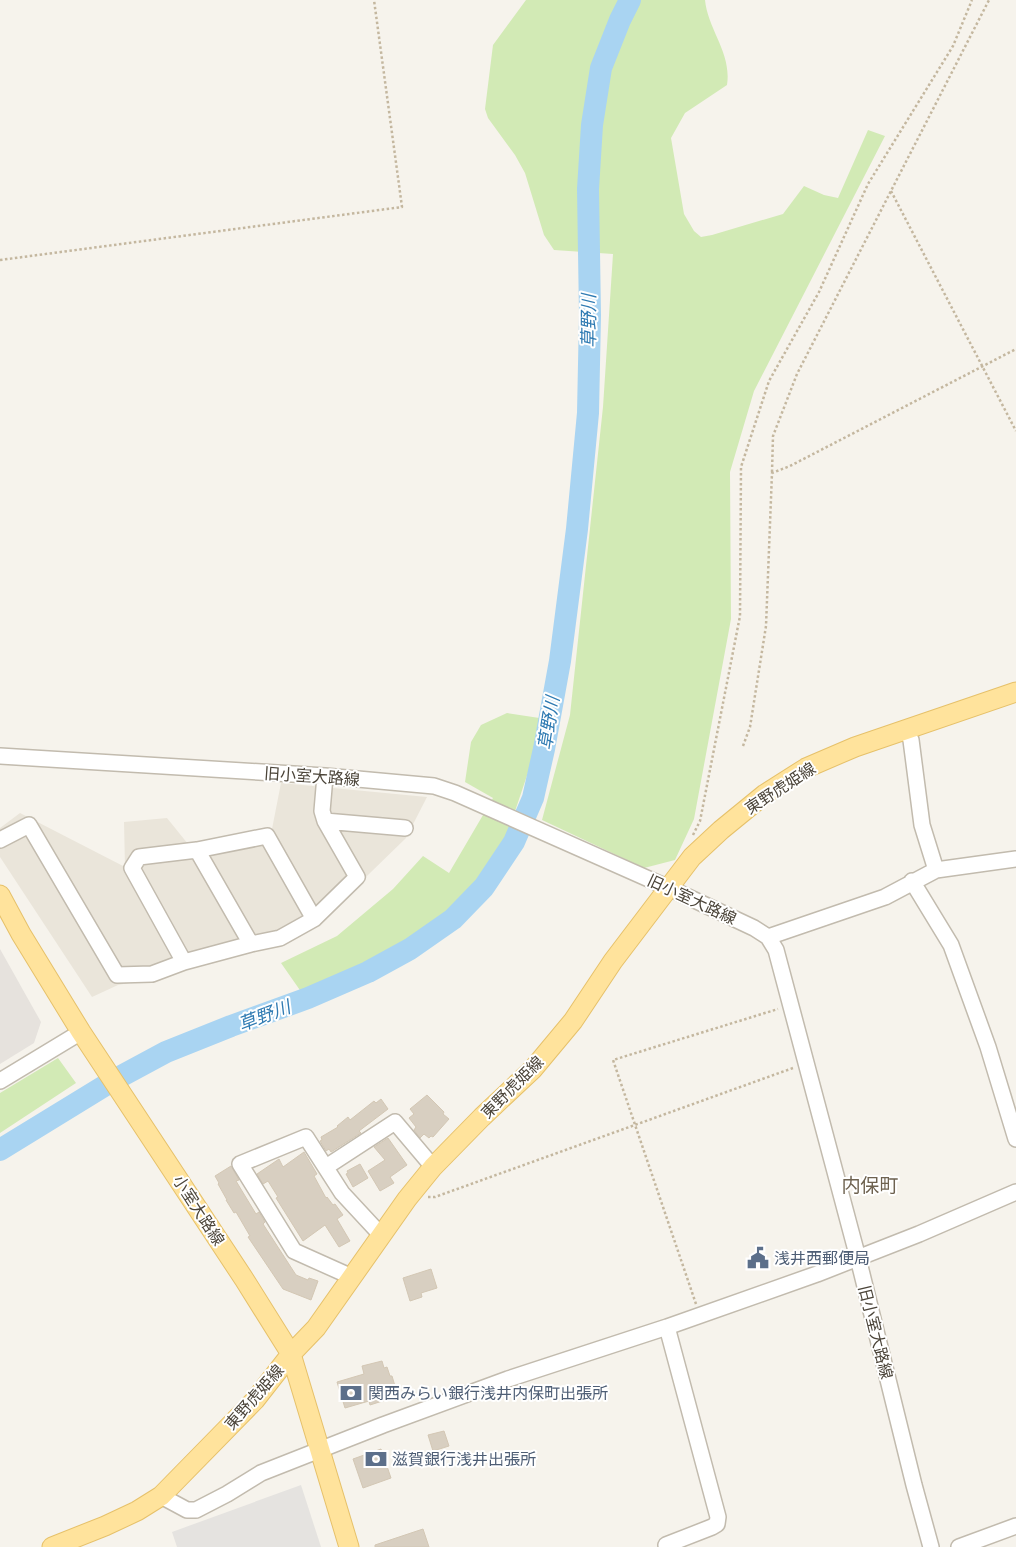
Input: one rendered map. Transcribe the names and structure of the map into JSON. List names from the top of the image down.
{
  "streets": {
    "main road": ["東野虎姫線", "小室大路線"],
    "street": ["旧小室大路線"]
  },
  "crossings": [
    ["旧小室大路線", "東野虎姫線"],
    ["東野虎姫線", "小室大路線"]
  ],
  "districts": ["内保町"],
  "water": ["草野川"],
  "places": {
    "public building": ["浅井西郵便局"],
    "bank": ["関西みらい銀行浅井内保町出張所", "滋賀銀行浅井出張所"]
  }
}
